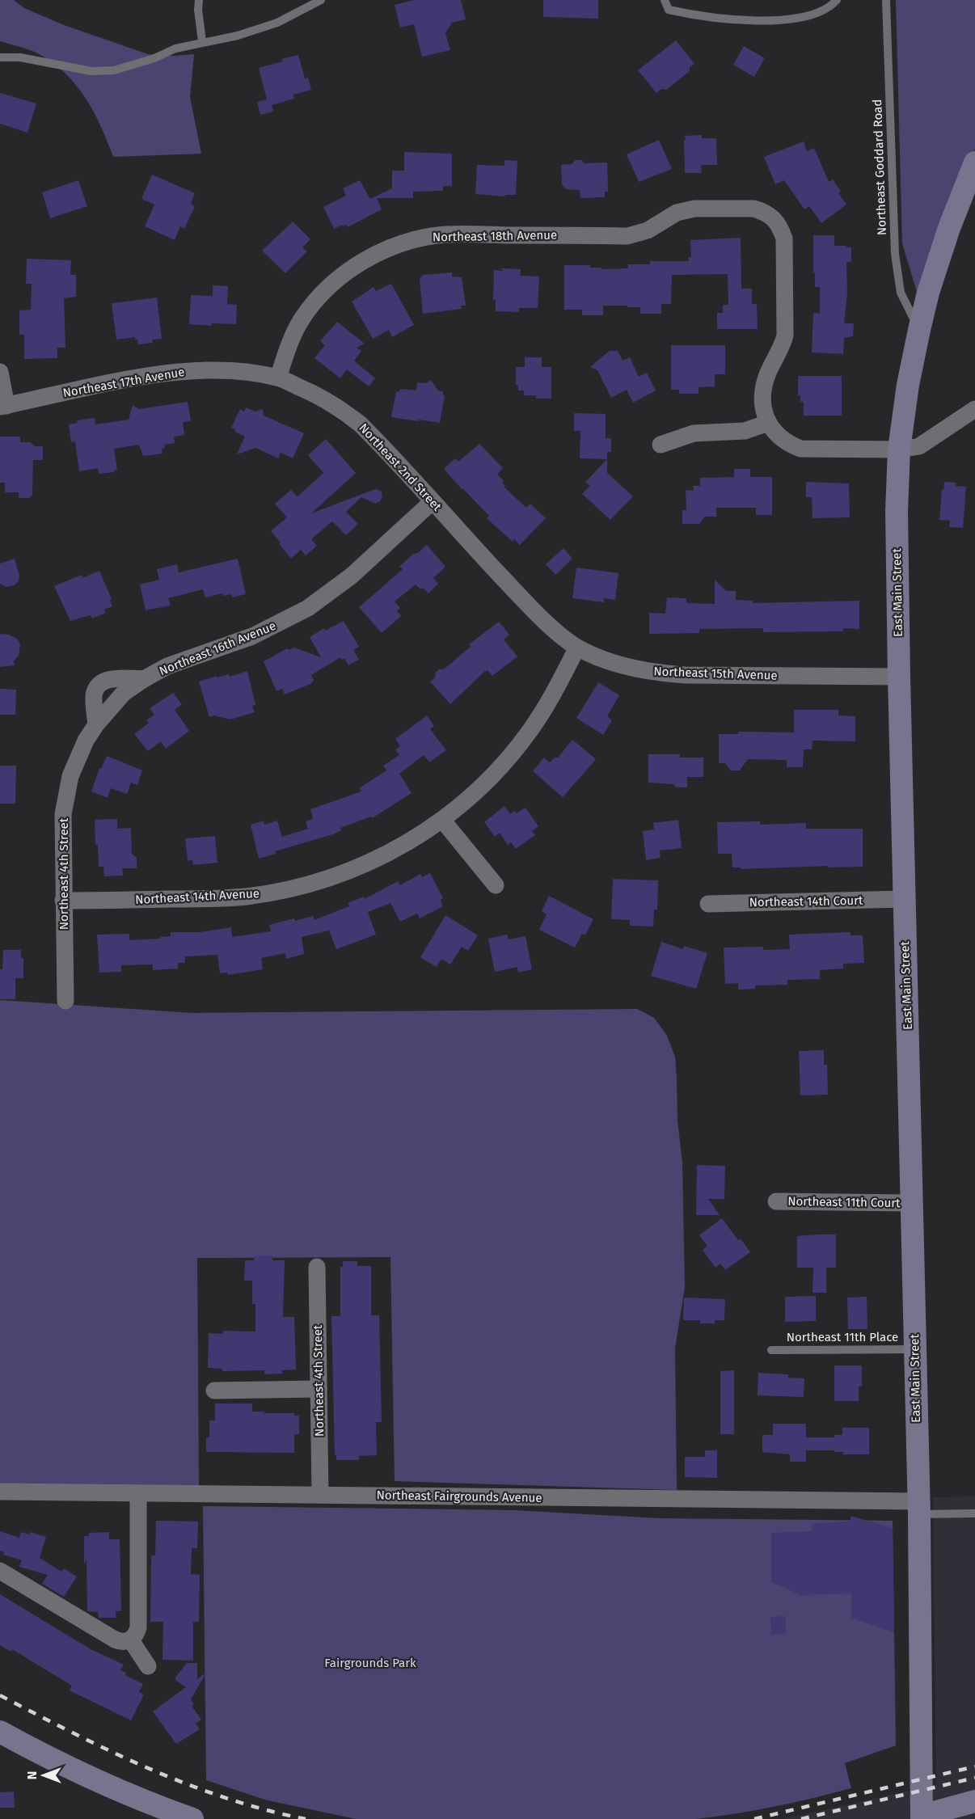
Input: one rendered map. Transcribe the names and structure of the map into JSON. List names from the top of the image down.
{
  "streets": {
    "main road": ["East Main Street"],
    "street": [
      "Northeast 18th Avenue",
      "Northeast 17th Avenue",
      "Northeast 2nd Street",
      "Northeast 16th Avenue",
      "Northeast 15th Avenue",
      "Northeast 4th Street",
      "Northeast 14th Avenue",
      "Northeast 14th Court",
      "Northeast 11th Court",
      "Northeast Fairgrounds Avenue"
    ],
    "lane": ["Northeast Goddard Road", "Northeast 11th Place"]
  },
  "crossings": [
    ["Northeast Goddard Road", "East Main Street"],
    ["Northeast 18th Avenue", "Northeast 17th Avenue"],
    ["Northeast 18th Avenue", "Northeast 2nd Street"],
    ["Northeast 17th Avenue", "Northeast 2nd Street"],
    ["Northeast 2nd Street", "Northeast 16th Avenue"],
    ["Northeast 2nd Street", "Northeast 15th Avenue"],
    ["East Main Street", "Northeast 15th Avenue"],
    ["East Main Street", "Northeast 14th Court"],
    ["East Main Street", "Northeast 11th Court"],
    ["East Main Street", "Northeast 11th Place"],
    ["East Main Street", "Northeast Fairgrounds Avenue"],
    ["Northeast 16th Avenue", "Northeast 4th Street"],
    ["Northeast 15th Avenue", "Northeast 14th Avenue"],
    ["Northeast 4th Street", "Northeast 14th Avenue"],
    ["Northeast 4th Street", "Northeast Fairgrounds Avenue"]
  ],
  "parks": ["Fairgrounds Park"],
  "north": "left"
}
